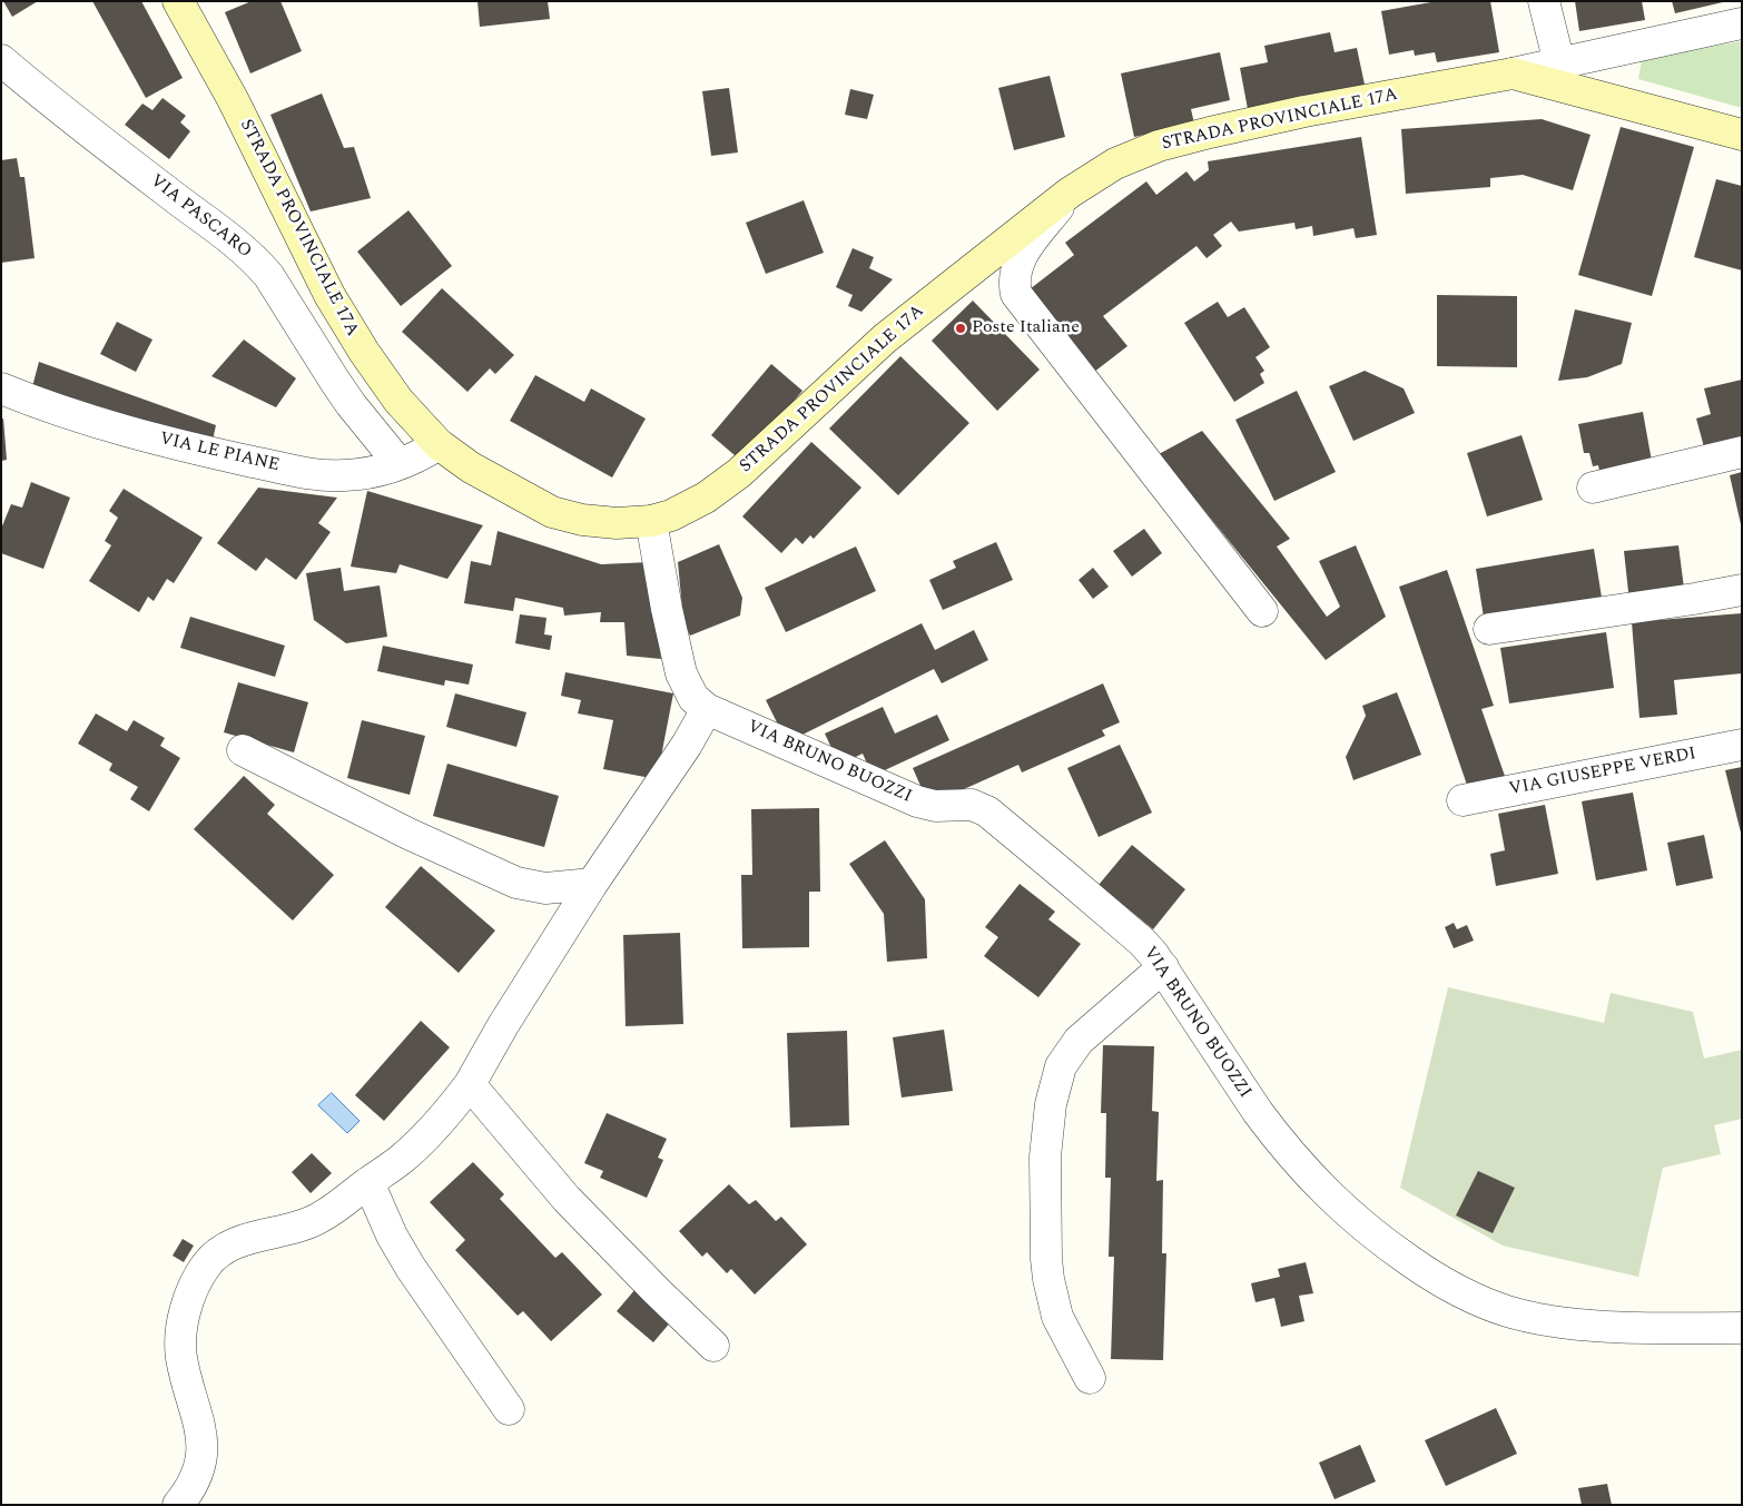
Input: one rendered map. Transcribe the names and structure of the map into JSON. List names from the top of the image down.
{
  "streets": {
    "main road": ["STRADA PROVINCIALE 17A"],
    "street": [
      "VIA PASCARO",
      "VIA LE PIANE",
      "VIA BRUNO BUOZZI",
      "VIA GIUSEPPE VERDI"
    ]
  },
  "crossings": [
    ["STRADA PROVINCIALE 17A", "VIA LE PIANE"],
    ["STRADA PROVINCIALE 17A", "VIA BRUNO BUOZZI"],
    ["VIA PASCARO", "VIA LE PIANE"]
  ],
  "places": ["Poste Italiane"]
}
